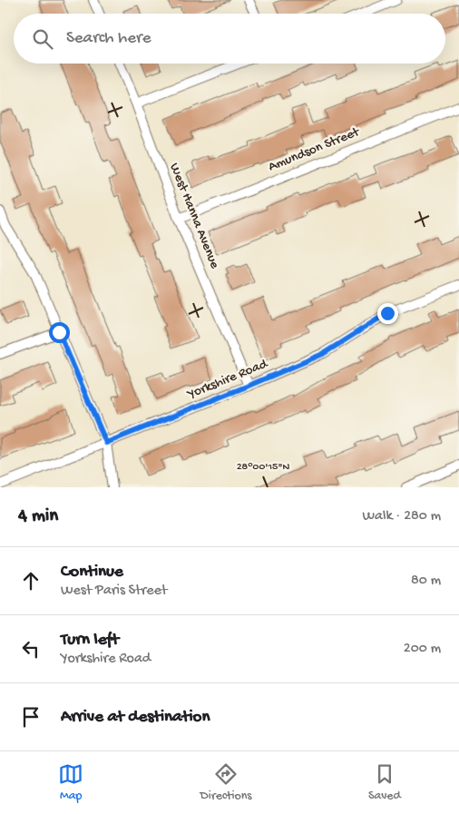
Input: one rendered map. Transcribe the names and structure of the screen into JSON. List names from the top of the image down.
{
  "streets": {
    "street": ["Amundson Street", "West Hanna Avenue", "Yorkshire Road"]
  },
  "crossings": [
    ["Amundson Street", "West Hanna Avenue"],
    ["West Hanna Avenue", "Yorkshire Road"]
  ],
  "page": {
    "search": "Search here",
    "heading": ["4 min", "Walk · 280 m"],
    "list": [
      ["Continue", "West Paris Street", "80 m"],
      ["Turn left", "Yorkshire Road", "200 m"],
      "Arrive at destination"
    ],
    "nav": ["Map", "Directions", "Saved"]
  },
  "coordinates": ["28°00'15\"N"]
}
